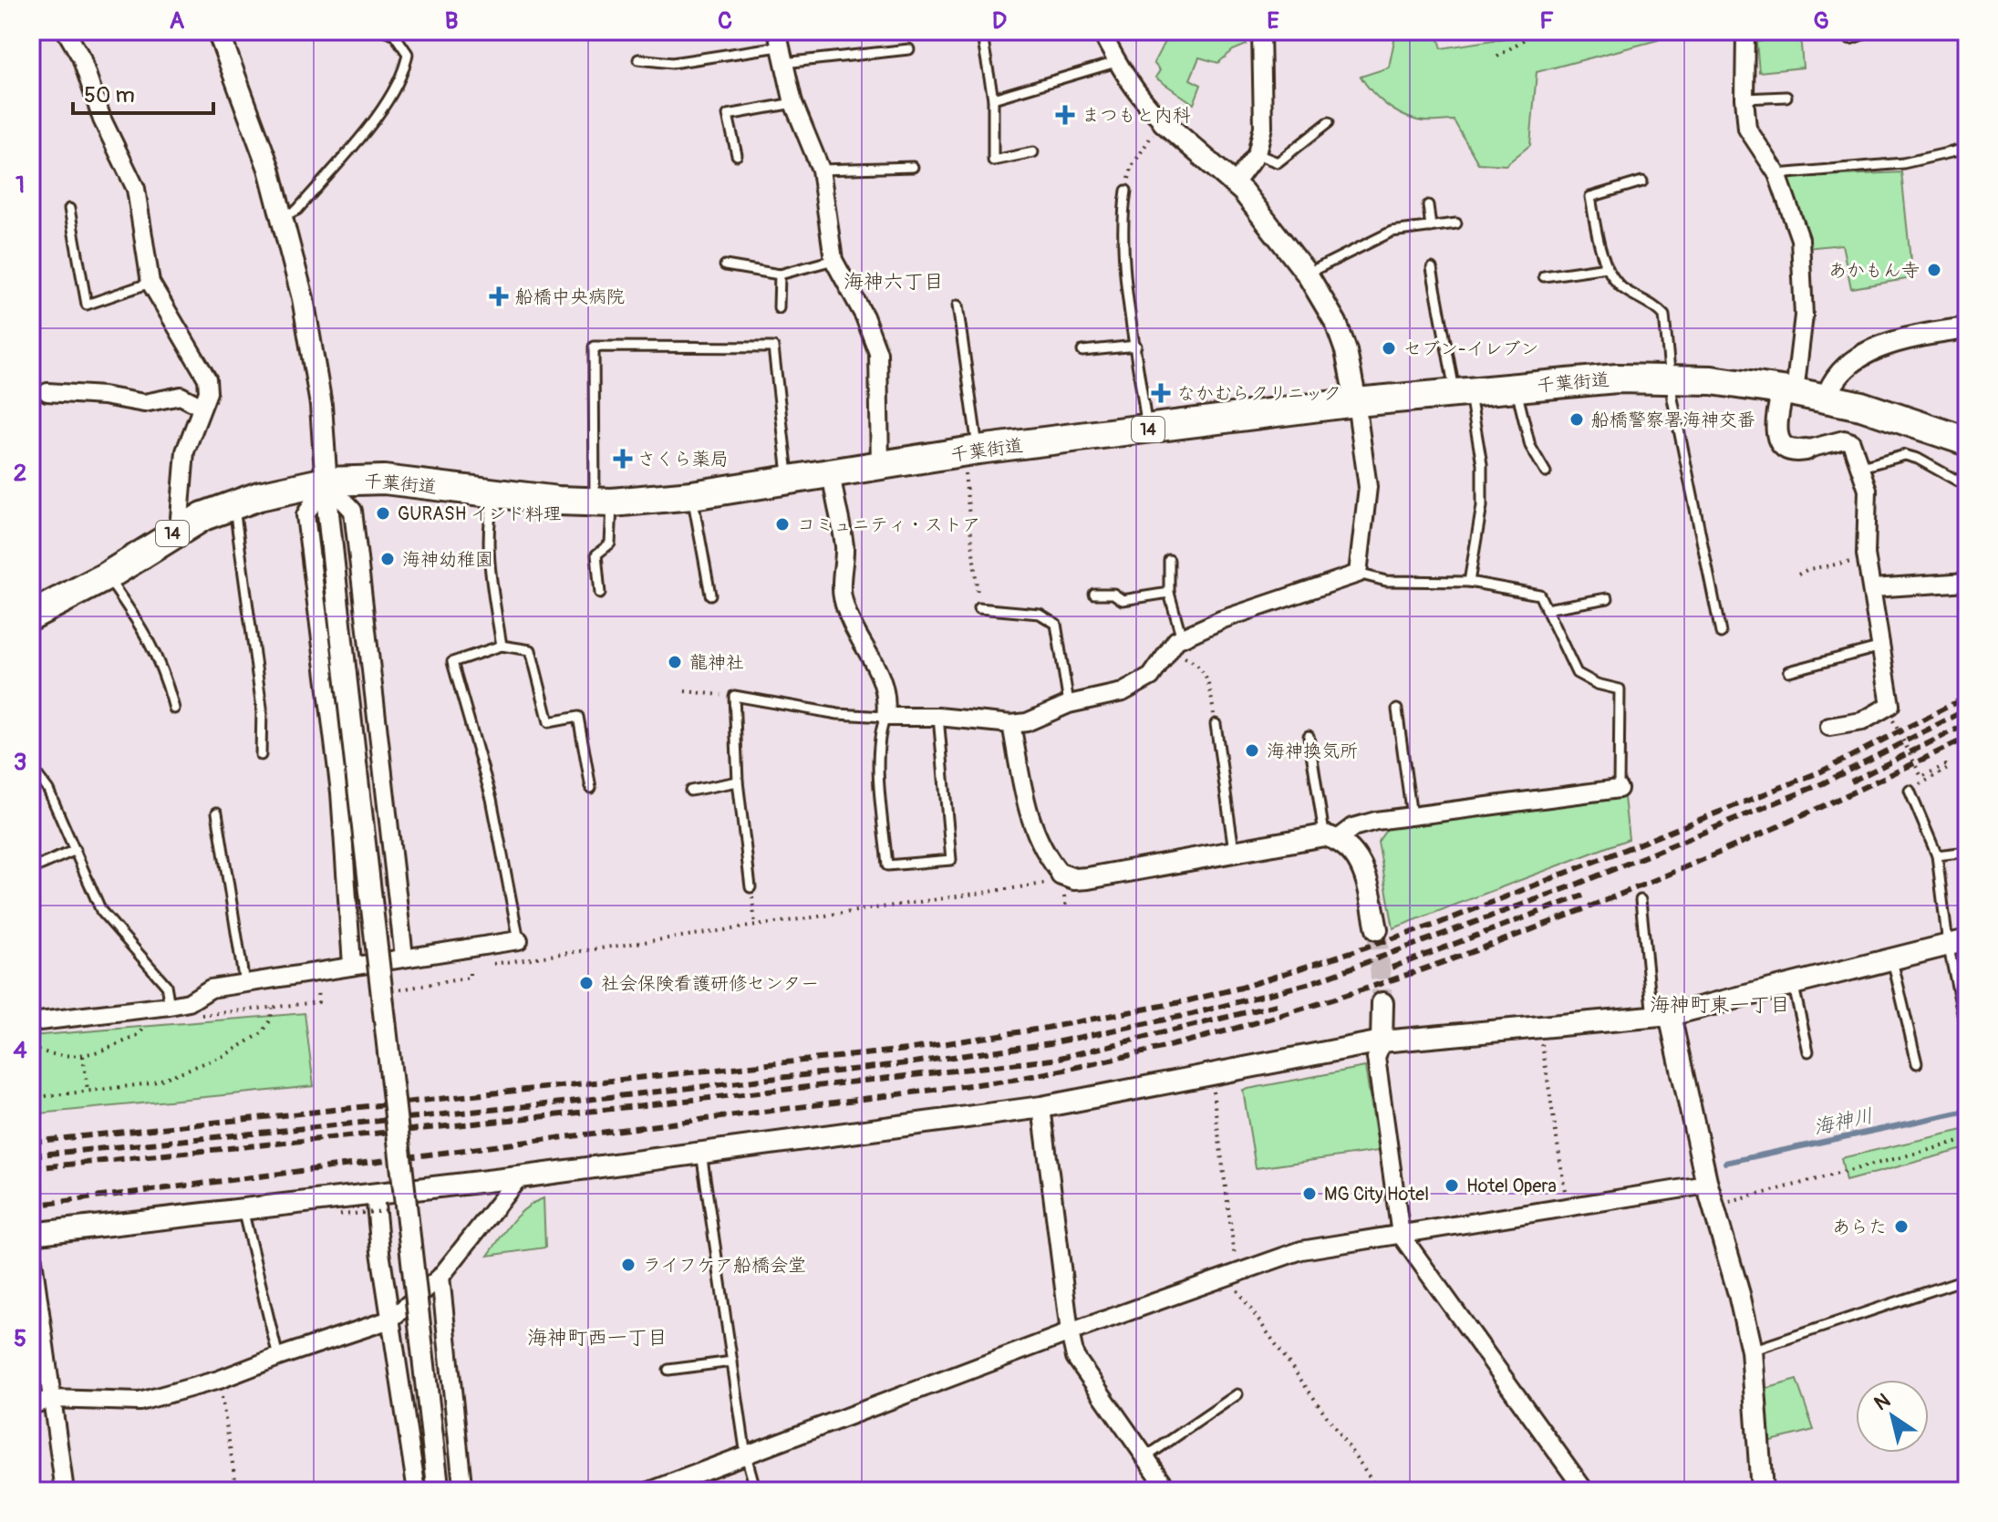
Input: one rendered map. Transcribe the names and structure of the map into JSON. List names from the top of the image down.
{
  "streets": {
    "highway": ["千葉街道", "14"]
  },
  "districts": ["海神六丁目", "海神町東一丁目", "海神町西一丁目"],
  "water": ["海神川"],
  "places": {
    "health": [
      "まつもと内科",
      "船橋中央病院",
      "なかむらクリニック",
      "さくら薬局"
    ],
    "other": [
      "あかもん寺",
      "セブン-イレブン",
      "船橋警察署海神交番",
      "GURASH インド料理",
      "コミュニティ・ストア",
      "海神幼稚園",
      "龍神社",
      "海神換気所",
      "社会保険看護研修センター",
      "Hotel Opera",
      "MG City Hotel",
      "あらた",
      "ライフケア船橋会堂"
    ]
  },
  "scale_bar": "50 m",
  "north": "top left",
  "grid": {
    "columns": [
      "A",
      "B",
      "C",
      "D",
      "E",
      "F",
      "G"
    ],
    "rows": [
      "1",
      "2",
      "3",
      "4",
      "5"
    ]
  }
}
